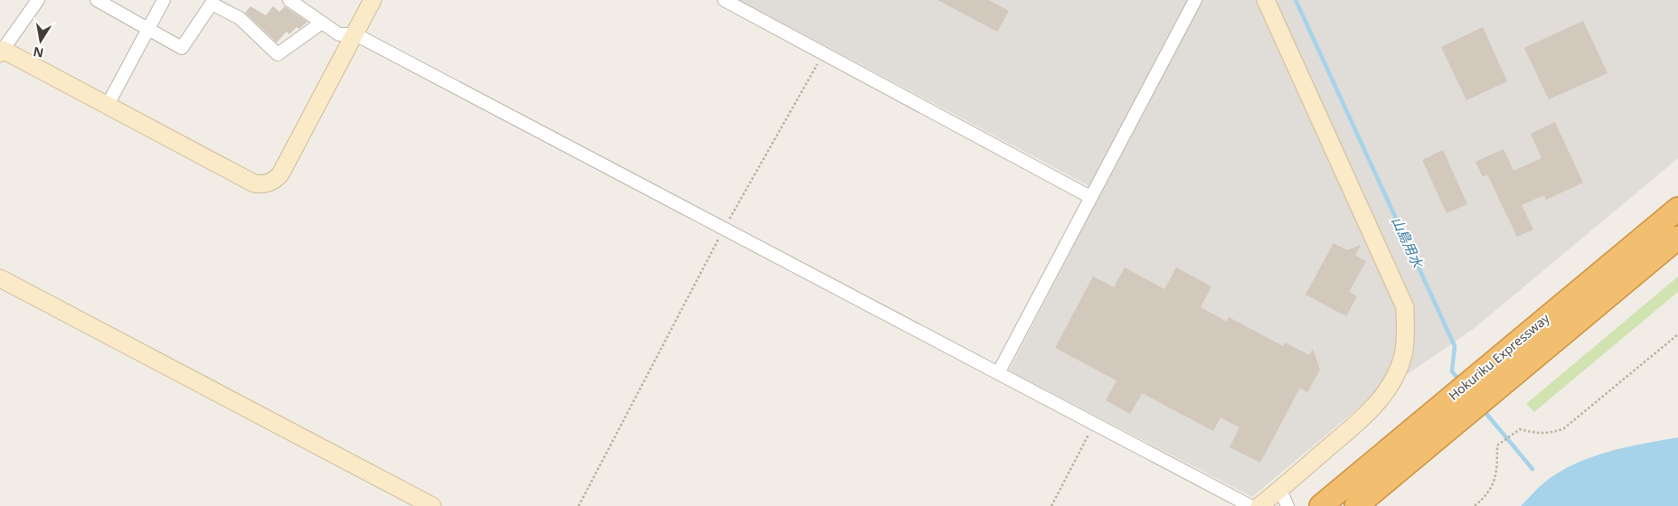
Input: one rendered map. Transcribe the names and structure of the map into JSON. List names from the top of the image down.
{
  "streets": {
    "highway": ["Hokuriku Expressway"]
  },
  "water": ["山島用水"],
  "north": "bottom"
}
